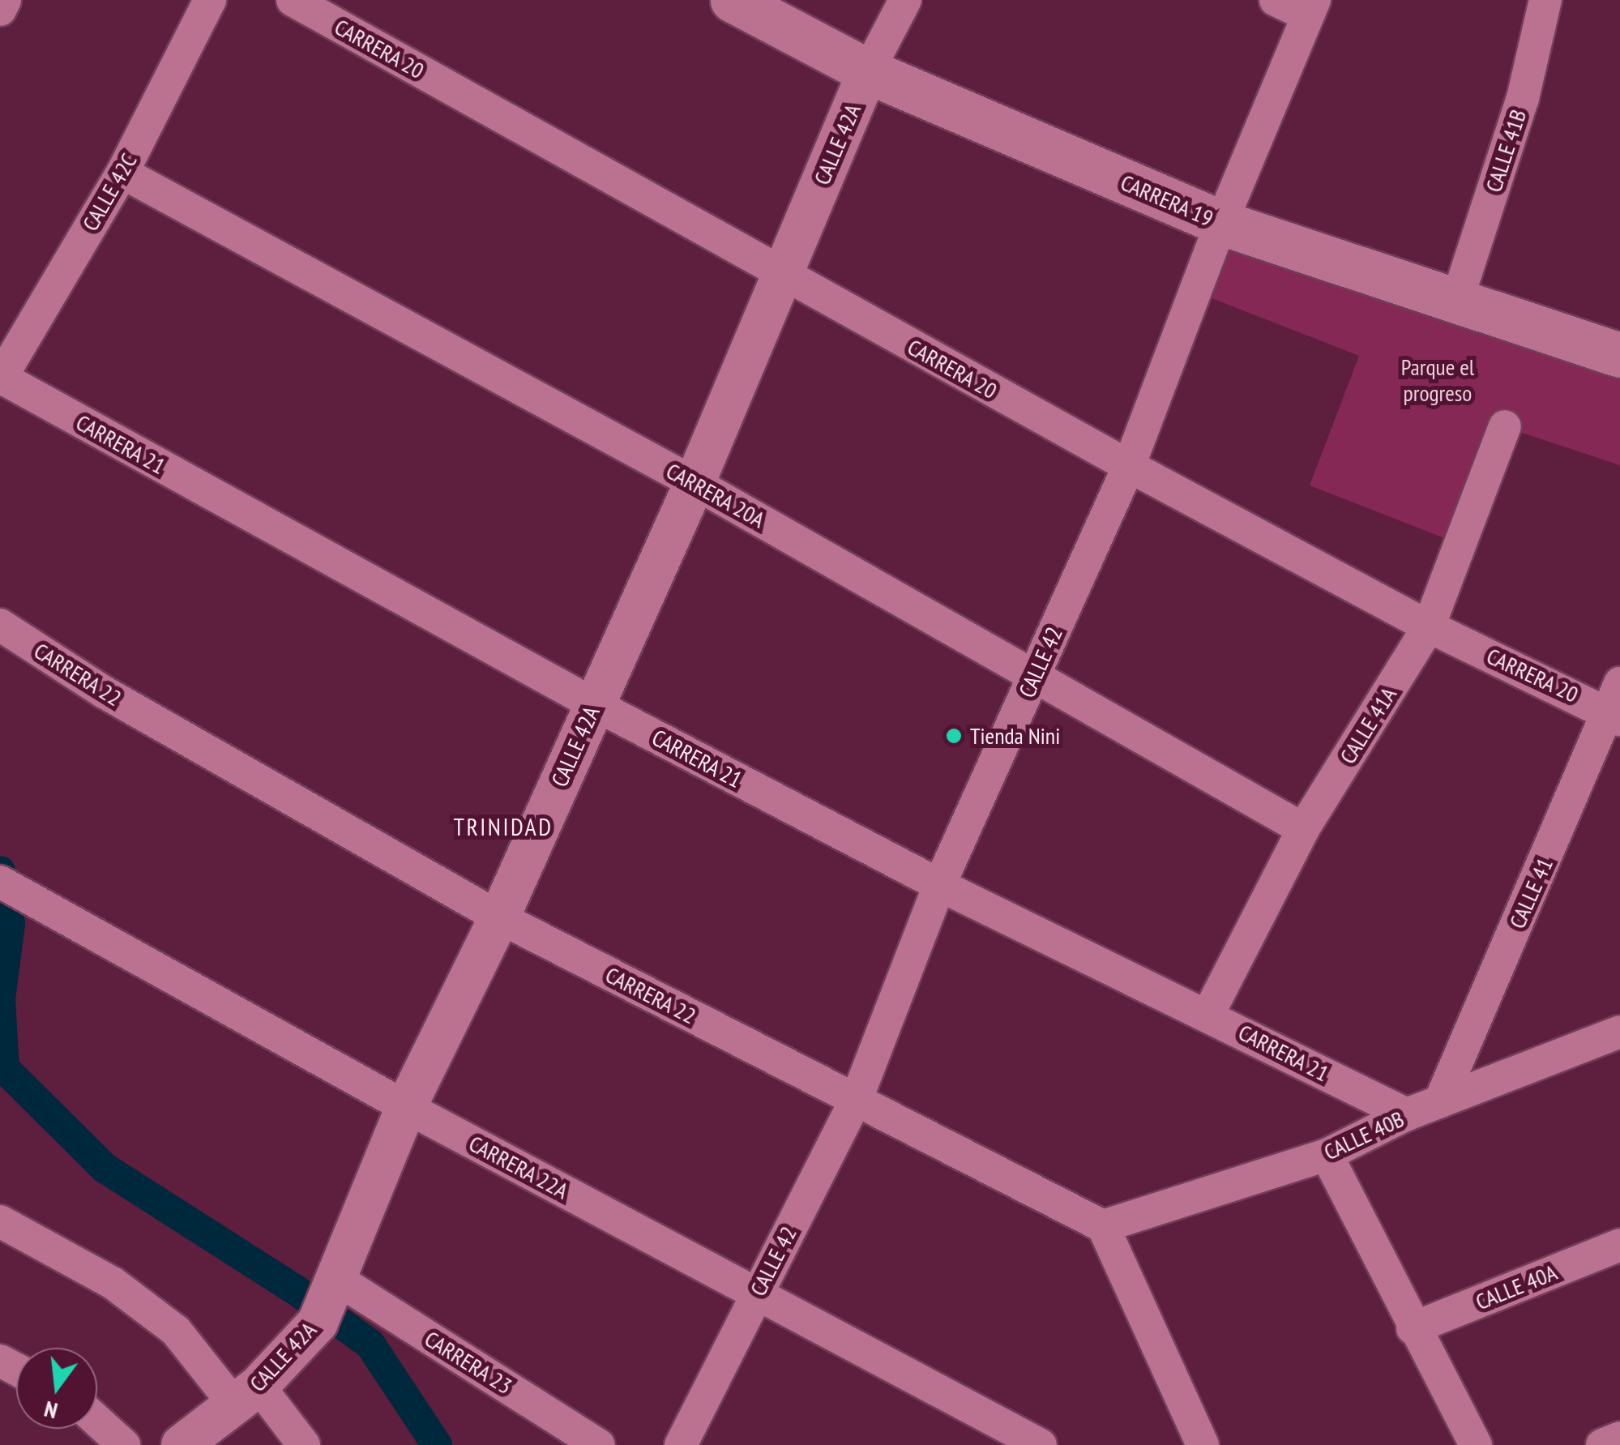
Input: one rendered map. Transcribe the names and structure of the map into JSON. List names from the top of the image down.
{
  "streets": {
    "main road": ["CARRERA 19"],
    "street": [
      "CARRERA 20",
      "CALLE 42A",
      "CALLE 41B",
      "CALLE 42C",
      "CARRERA 21",
      "CARRERA 20A",
      "CALLE 42",
      "CARRERA 22",
      "CALLE 41A",
      "CALLE 41",
      "CALLE 40B",
      "CARRERA 22A",
      "CALLE 40A",
      "CARRERA 23"
    ]
  },
  "crossings": [
    ["CARRERA 20", "CALLE 42A"],
    ["CARRERA 20", "CALLE 42"],
    ["CARRERA 20", "CALLE 41A"],
    ["CARRERA 20", "CALLE 41"],
    ["CALLE 42A", "CARRERA 19"],
    ["CALLE 42A", "CARRERA 21"],
    ["CALLE 42A", "CARRERA 20A"],
    ["CALLE 42A", "CARRERA 22"],
    ["CALLE 42A", "CARRERA 22A"],
    ["CALLE 42A", "CARRERA 23"],
    ["CALLE 41B", "CARRERA 19"],
    ["CALLE 42C", "CARRERA 21"],
    ["CALLE 42C", "CARRERA 20A"],
    ["CARRERA 19", "CALLE 42"],
    ["CARRERA 21", "CALLE 42"],
    ["CARRERA 21", "CALLE 41A"],
    ["CARRERA 21", "CALLE 40B"],
    ["CARRERA 20A", "CALLE 42"],
    ["CARRERA 20A", "CALLE 41A"],
    ["CALLE 42", "CARRERA 22"],
    ["CALLE 42", "CARRERA 22A"],
    ["CARRERA 22", "CALLE 40B"],
    ["CALLE 41", "CALLE 40B"]
  ],
  "districts": ["TRINIDAD"],
  "parks": ["Parque el progreso"],
  "places": ["Tienda Nini"],
  "north": "bottom"
}
